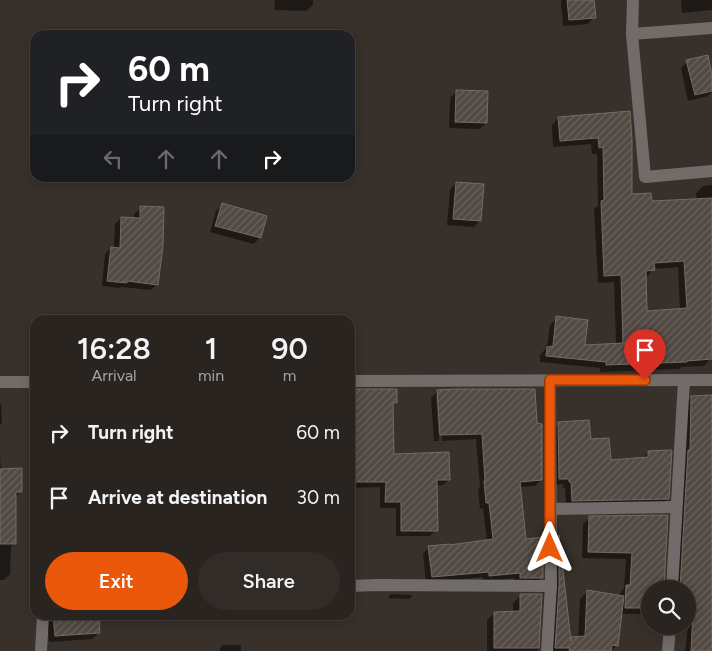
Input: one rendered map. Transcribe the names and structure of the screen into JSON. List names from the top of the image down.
{
  "page": {
    "turn": ["60 m", "Turn right"],
    "eta": [
      "16:28",
      "Arrival",
      "1",
      "min",
      "90",
      "m"
    ],
    "list": [
      {
        "name": "Turn right",
        "value": "60 m"
      },
      {
        "name": "Arrive at destination",
        "value": "30 m"
      }
    ],
    "buttons": ["Exit", "Share"]
  }
}
